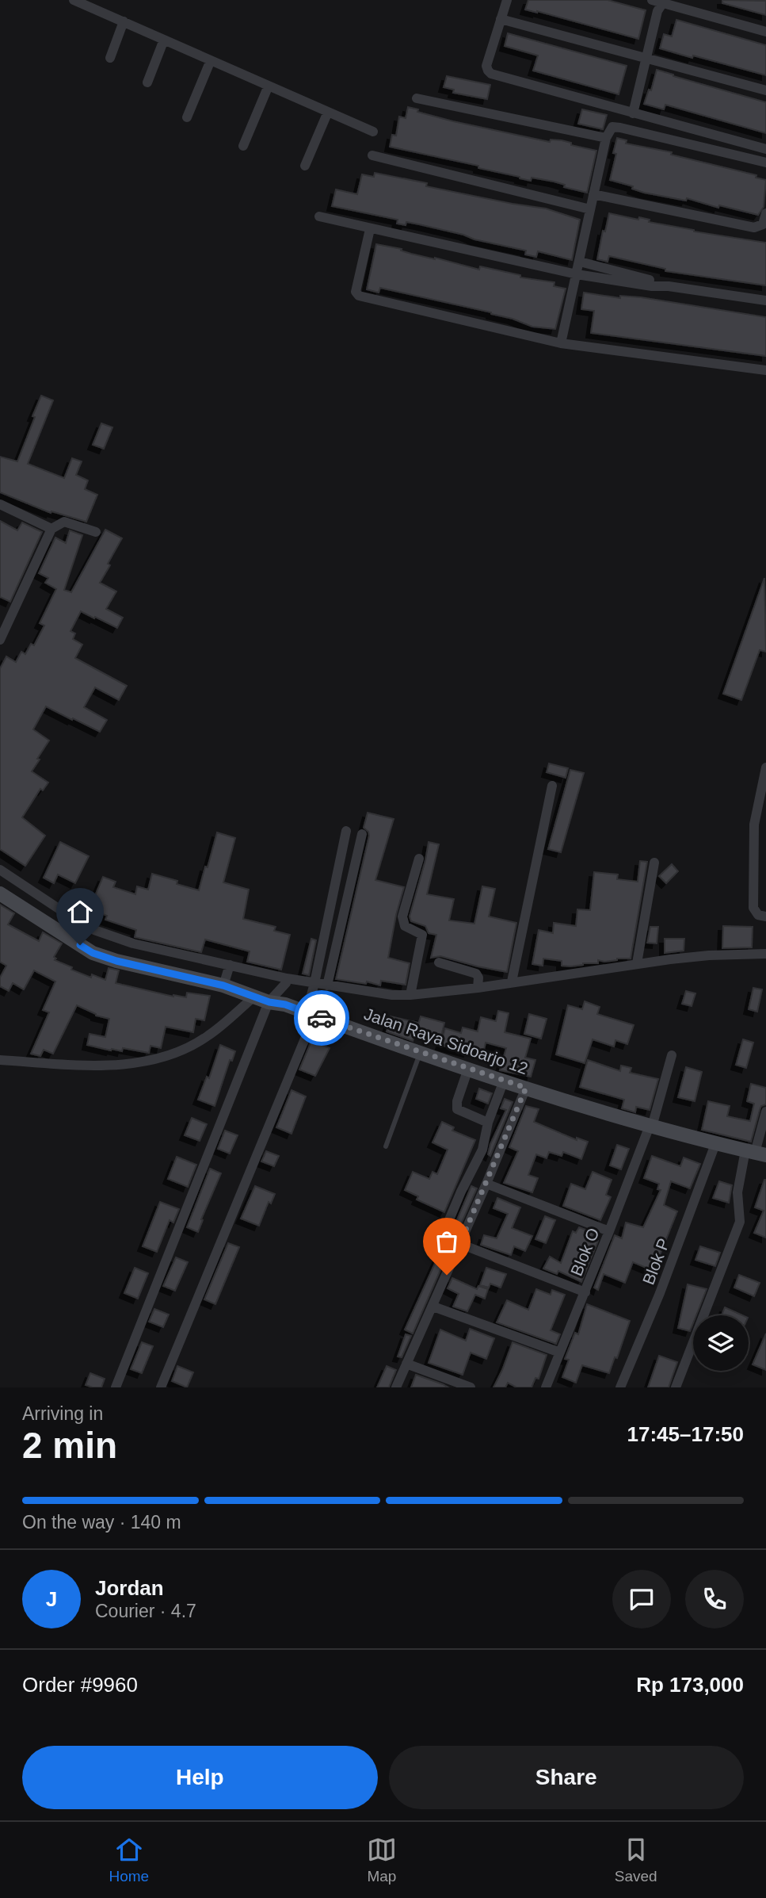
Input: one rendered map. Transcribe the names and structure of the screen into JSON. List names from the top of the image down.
{
  "streets": {
    "main road": ["Jalan Raya Sidoarjo 12"],
    "street": ["Blok O", "Blok P"]
  },
  "crossings": [
    ["Jalan Raya Sidoarjo 12", "Blok O"],
    ["Jalan Raya Sidoarjo 12", "Blok P"]
  ],
  "page": {
    "heading": ["2 min", "Arriving in", "17:45–17:50"],
    "panel": [
      "Jordan",
      "Courier · 4.7",
      "Order #9960",
      "Rp 173,000"
    ],
    "bar": "On the way · 140 m",
    "round": "J",
    "buttons": ["Help", "Share"],
    "tabs": ["Home", "Map", "Saved"]
  }
}
